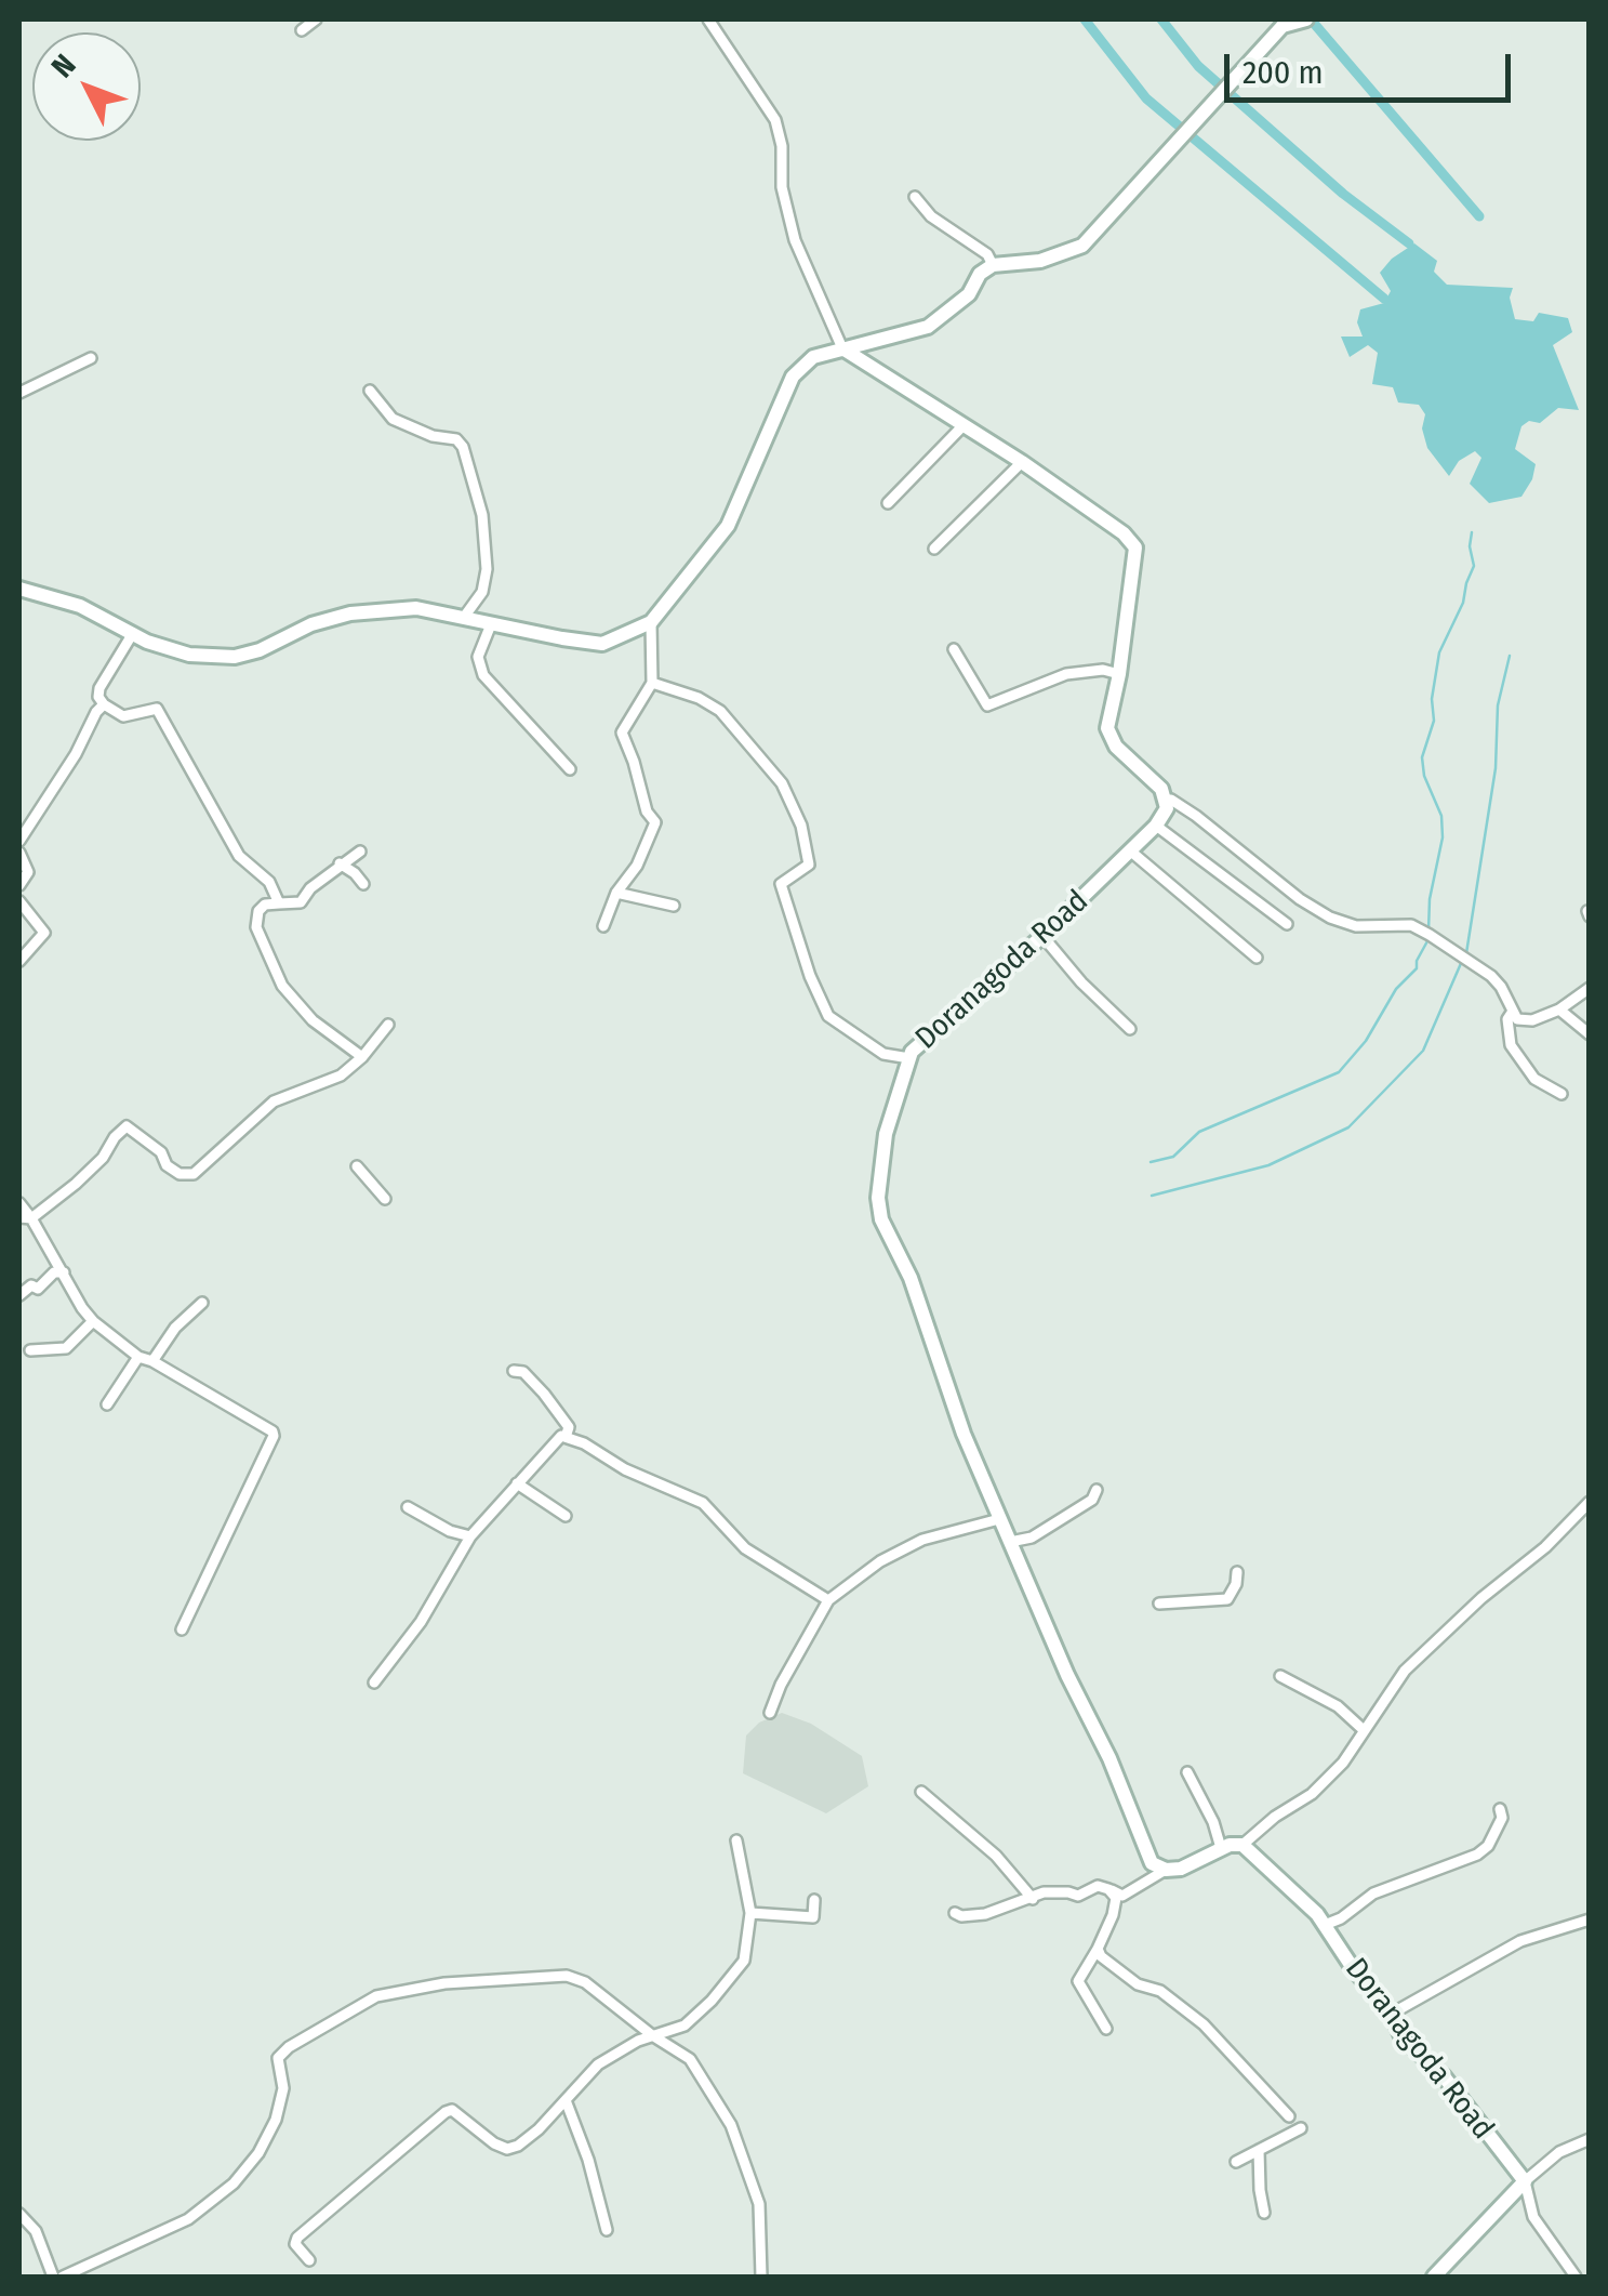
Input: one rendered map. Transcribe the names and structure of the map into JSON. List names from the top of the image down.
{
  "streets": {
    "street": ["Doranagoda Road"]
  },
  "scale_bar": "200 m",
  "north": "top left"
}
